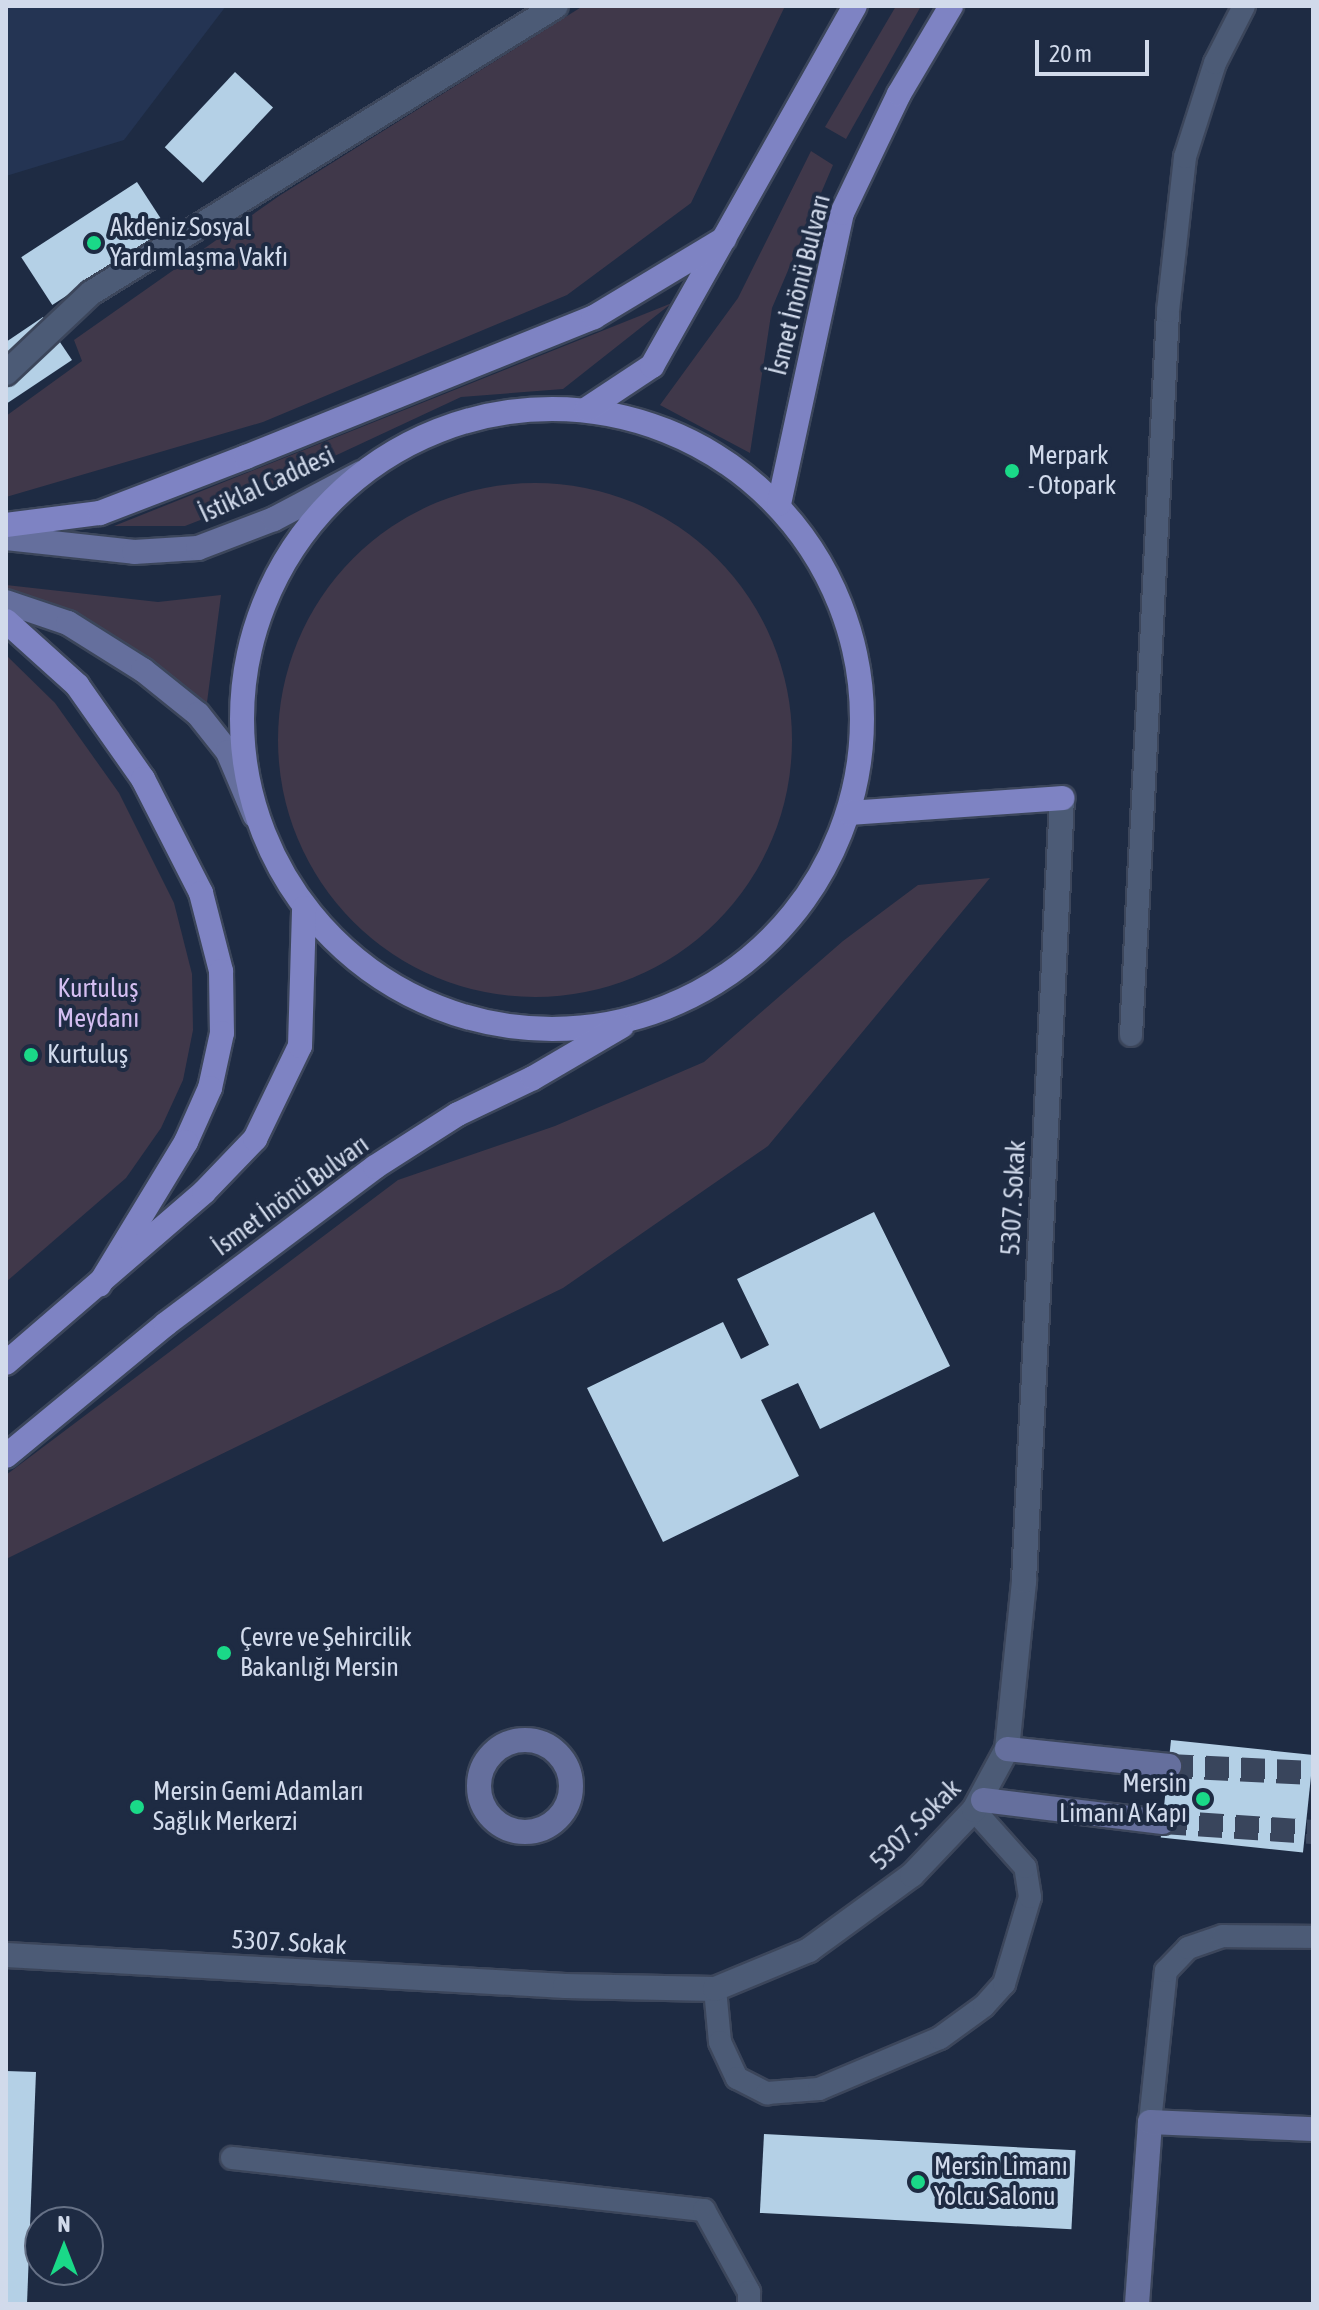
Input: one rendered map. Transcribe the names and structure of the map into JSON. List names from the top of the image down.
{
  "streets": {
    "main road": ["İsmet İnönü Bulvarı", "İstiklal Caddesi"],
    "street": ["5307. Sokak"]
  },
  "parks": ["Kurtuluş Meydanı"],
  "places": [
    "Akdeniz Sosyal Yardımlaşma Vakfı",
    "Merpark - Otopark",
    "Kurtuluş",
    "Çevre ve Şehircilik Bakanlığı Mersin",
    "Mersin Limanı A Kapı",
    "Mersin Gemi Adamları Sağlık Merkerzi",
    "Mersin Limanı Yolcu Salonu"
  ],
  "scale_bar": "20 m",
  "north": "top"
}
